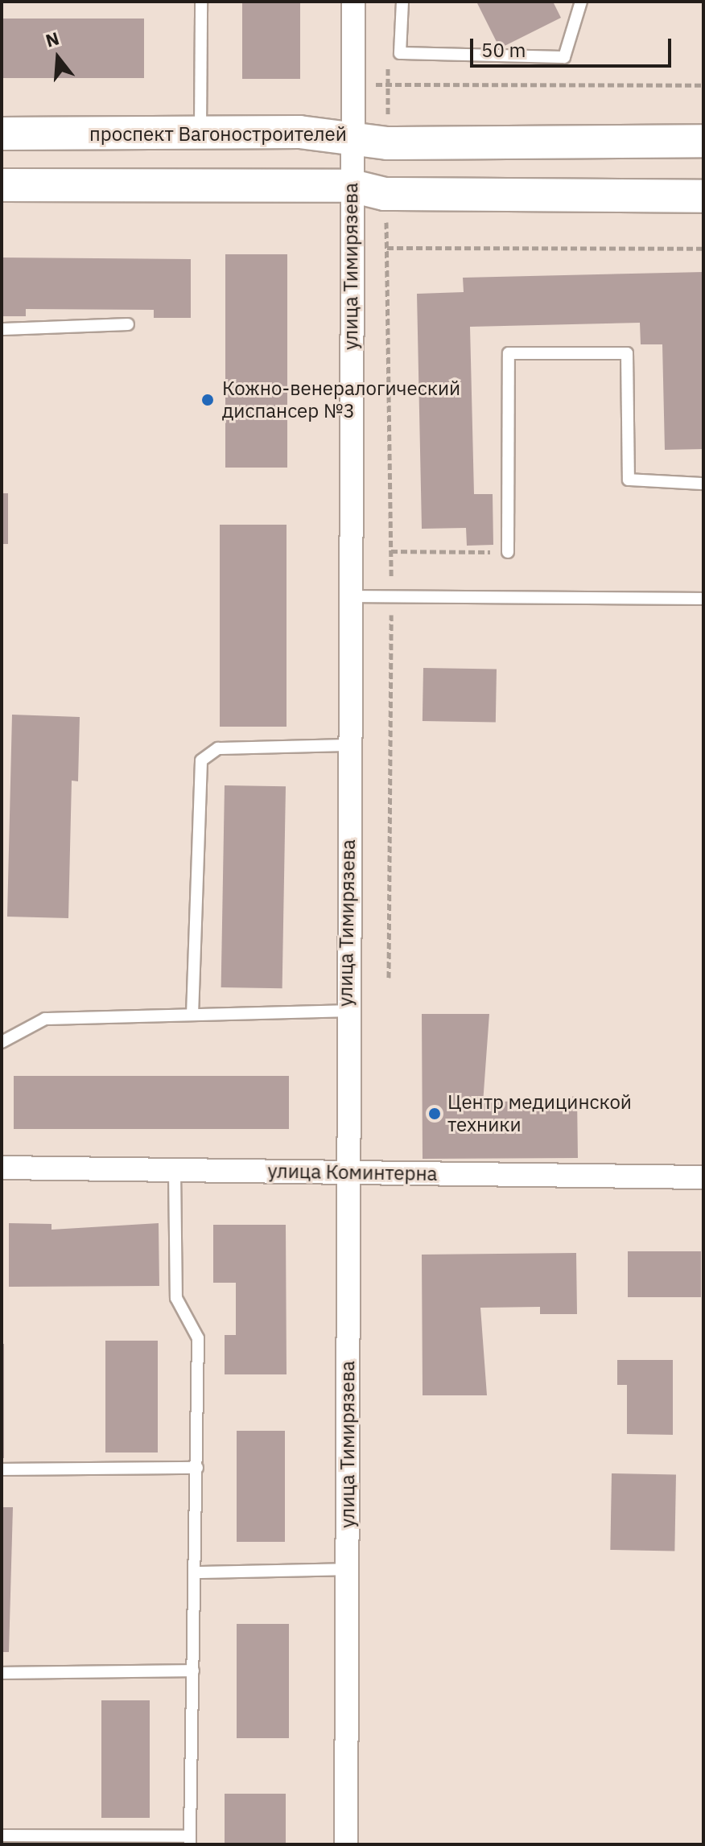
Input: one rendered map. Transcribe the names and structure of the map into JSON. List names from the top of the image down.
{
  "streets": {
    "main road": ["проспект Вагоностроителей"],
    "street": ["улица Тимирязева", "улица Коминтерна"]
  },
  "crossings": [
    ["проспект Вагоностроителей", "улица Тимирязева"],
    ["улица Тимирязева", "улица Коминтерна"]
  ],
  "places": ["Кожно-венералогический диспансер №3", "Центр медицинской техники"],
  "scale_bar": "50 m",
  "north": "top"
}
